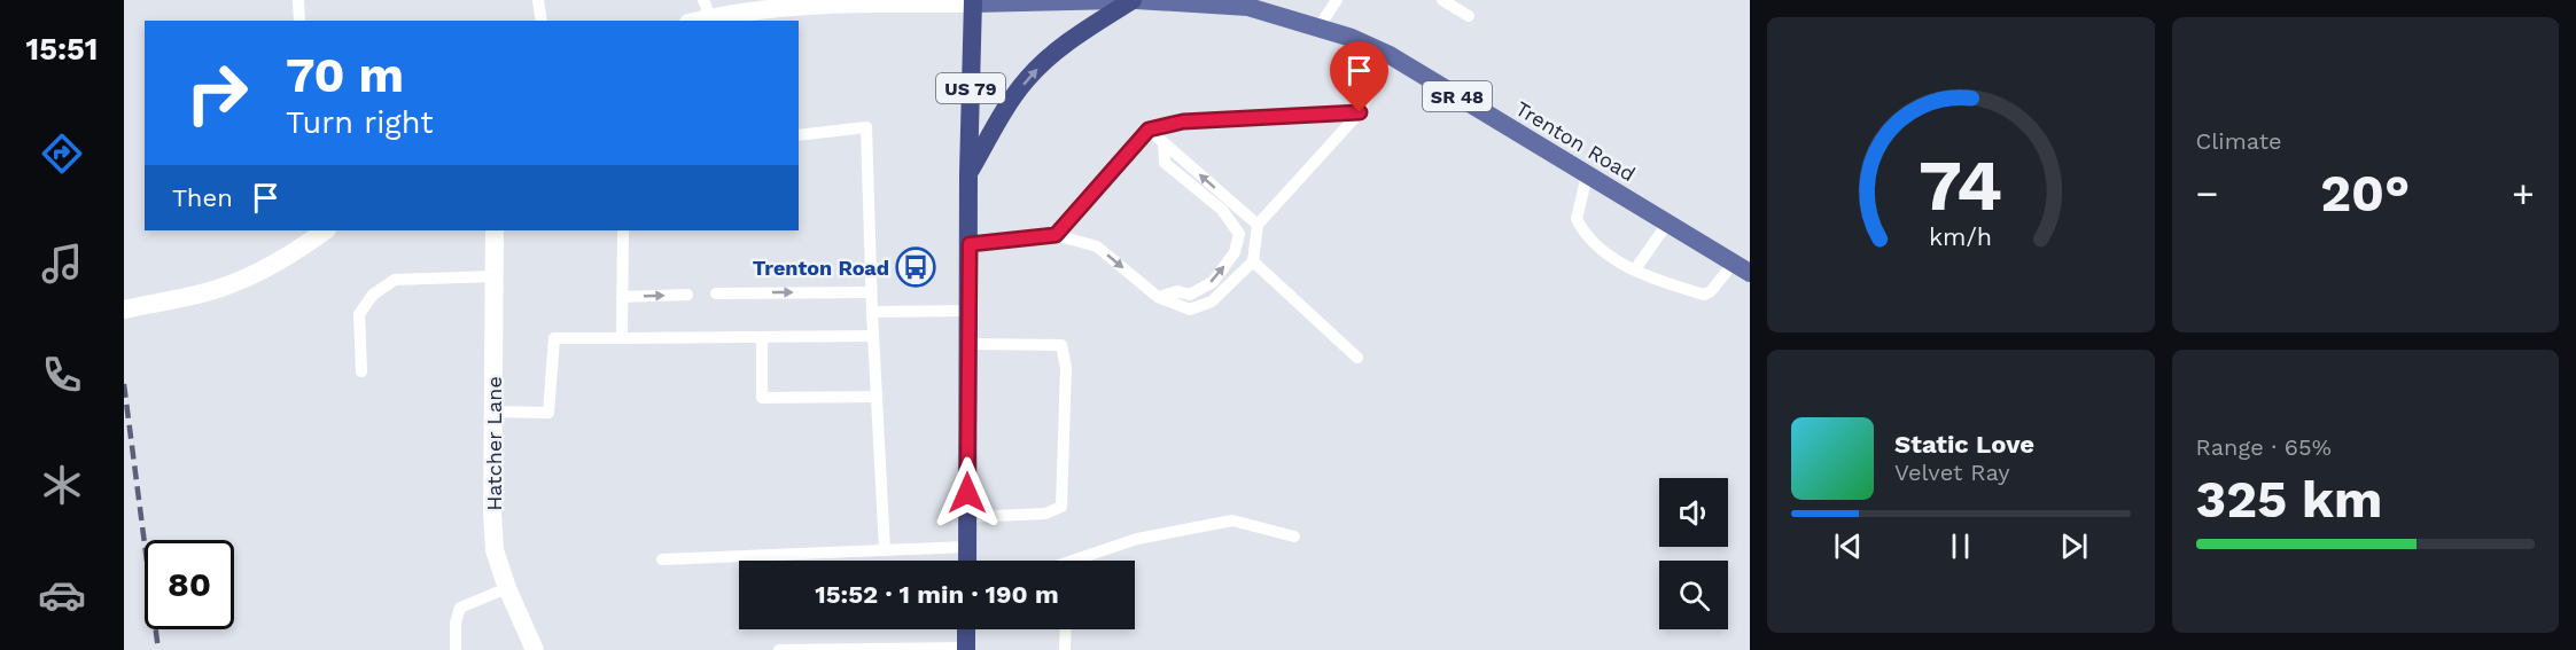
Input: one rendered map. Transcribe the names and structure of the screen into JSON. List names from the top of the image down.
{
  "streets": {
    "highway": ["US 79"],
    "main road": ["SR 48", "Trenton Road"],
    "street": ["Hatcher Lane"]
  },
  "places": {
    "bus stop": ["Trenton Road"]
  },
  "page": {
    "tabs": "15:51",
    "tile": [
      "Climate",
      ["Range · 65%", "325 km"]
    ],
    "turn": ["70 m", "Turn right"],
    "then": "Then",
    "heat": ["−", "20°", "+"],
    "song": ["Static Love", "Velvet Ray"],
    "limit": "80",
    "trip": "15:52 · 1 min · 190 m",
    "gauge": ["74", "km/h"]
  }
}
